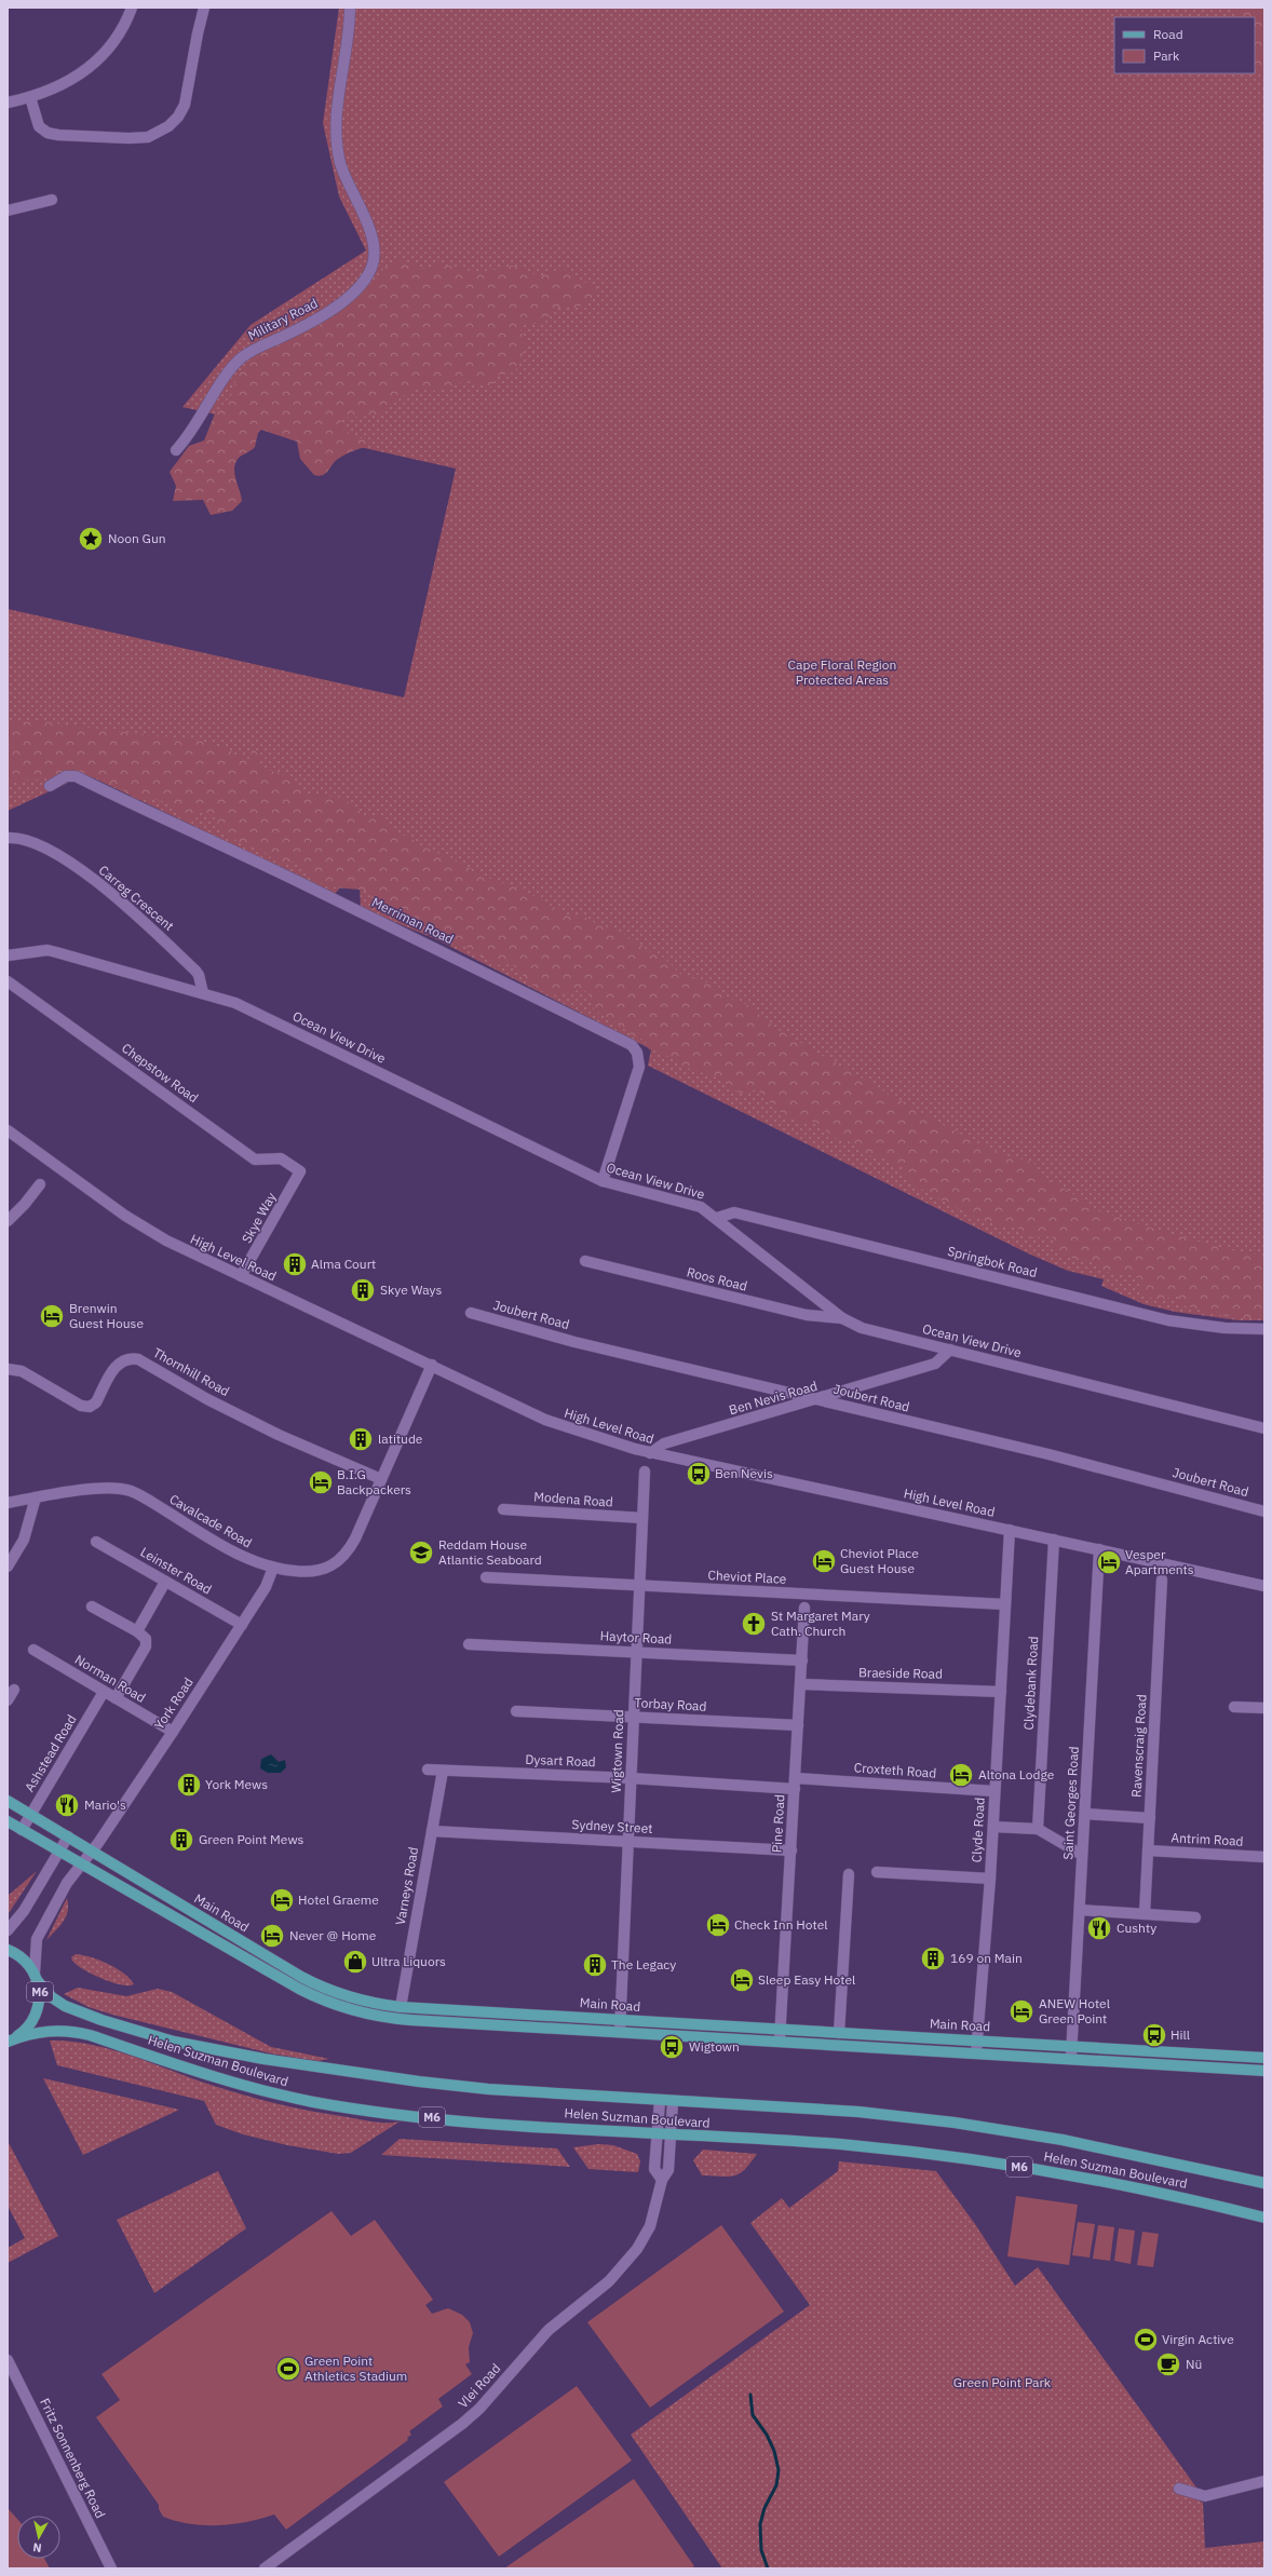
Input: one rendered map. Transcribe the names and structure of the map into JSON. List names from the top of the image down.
{
  "streets": {
    "main road": ["Main Road", "M6", "Helen Suzman Boulevard"],
    "street": [
      "Military Road",
      "Carreg Crescent",
      "Merriman Road",
      "Ocean View Drive",
      "Chepstow Road",
      "Skye Way",
      "High Level Road",
      "Springbok Road",
      "Roos Road",
      "Joubert Road",
      "Thornhill Road",
      "Ben Nevis Road",
      "Modena Road",
      "Cavalcade Road",
      "Leinster Road",
      "Cheviot Place",
      "Haytor Road",
      "Braeside Road",
      "Norman Road",
      "Clydebank Road",
      "York Road",
      "Torbay Road",
      "Ravenscraig Road",
      "Wigtown Road",
      "Ashstead Road",
      "Dysart Road",
      "Croxteth Road",
      "Saint Georges Road",
      "Pine Road",
      "Sydney Street",
      "Clyde Road",
      "Antrim Road",
      "Varneys Road",
      "Vlei Road",
      "Fritz Sonnenberg Road"
    ]
  },
  "crossings": [
    ["Carreg Crescent", "Ocean View Drive"],
    ["Merriman Road", "Ocean View Drive"],
    ["Ocean View Drive", "Springbok Road"],
    ["Ocean View Drive", "Roos Road"],
    ["Ocean View Drive", "Ben Nevis Road"],
    ["Chepstow Road", "Skye Way"],
    ["Skye Way", "High Level Road"],
    ["High Level Road", "Ben Nevis Road"],
    ["High Level Road", "Cavalcade Road"],
    ["High Level Road", "Clydebank Road"],
    ["High Level Road", "Saint Georges Road"],
    ["High Level Road", "Clyde Road"],
    ["Joubert Road", "Ben Nevis Road"],
    ["Thornhill Road", "Cavalcade Road"],
    ["Modena Road", "Wigtown Road"],
    ["Cavalcade Road", "York Road"],
    ["Leinster Road", "York Road"],
    ["Cheviot Place", "Wigtown Road"],
    ["Cheviot Place", "Clyde Road"],
    ["Haytor Road", "Wigtown Road"],
    ["Haytor Road", "Pine Road"],
    ["Braeside Road", "Pine Road"],
    ["Braeside Road", "Clyde Road"],
    ["Norman Road", "York Road"],
    ["Norman Road", "Ashstead Road"],
    ["York Road", "Main Road"],
    ["York Road", "Helen Suzman Boulevard"],
    ["Torbay Road", "Wigtown Road"],
    ["Torbay Road", "Pine Road"],
    ["Ravenscraig Road", "Antrim Road"],
    ["Wigtown Road", "Dysart Road"],
    ["Wigtown Road", "Sydney Street"],
    ["Wigtown Road", "Main Road"],
    ["Ashstead Road", "Main Road"],
    ["Dysart Road", "Pine Road"],
    ["Dysart Road", "Varneys Road"],
    ["Croxteth Road", "Pine Road"],
    ["Croxteth Road", "Clyde Road"],
    ["Saint Georges Road", "Main Road"],
    ["Pine Road", "Sydney Street"],
    ["Pine Road", "Main Road"],
    ["Sydney Street", "Varneys Road"],
    ["Clyde Road", "Main Road"],
    ["Varneys Road", "Main Road"],
    ["Helen Suzman Boulevard", "Vlei Road"]
  ],
  "parks": ["Cape Floral Region Protected Areas", "Green Point Park"],
  "places": {
    "place": ["Noon Gun"],
    "building": [
      "Alma Court",
      "Skye Ways",
      "latitude",
      "York Mews",
      "Green Point Mews",
      "169 on Main",
      "The Legacy"
    ],
    "hotel": [
      "Brenwin Guest House",
      "B.I.G Backpackers",
      "Cheviot Place Guest House",
      "Vesper Apartments",
      "Altona Lodge",
      "Hotel Graeme",
      "Check Inn Hotel",
      "Never @ Home",
      "Sleep Easy Hotel",
      "ANEW Hotel Green Point"
    ],
    "bus stop": ["Ben Nevis", "Hill", "Wigtown"],
    "school or university": ["Reddam House Atlantic Seaboard"],
    "church": ["St Margaret Mary Cath. Church"],
    "restaurant": ["Mario's", "Cushty"],
    "shop": ["Ultra Liquors"],
    "sports": ["Virgin Active", "Green Point Athletics Stadium"],
    "cafe": ["Nü"]
  },
  "legend": ["Road", "Park"],
  "north": "bottom"
}
